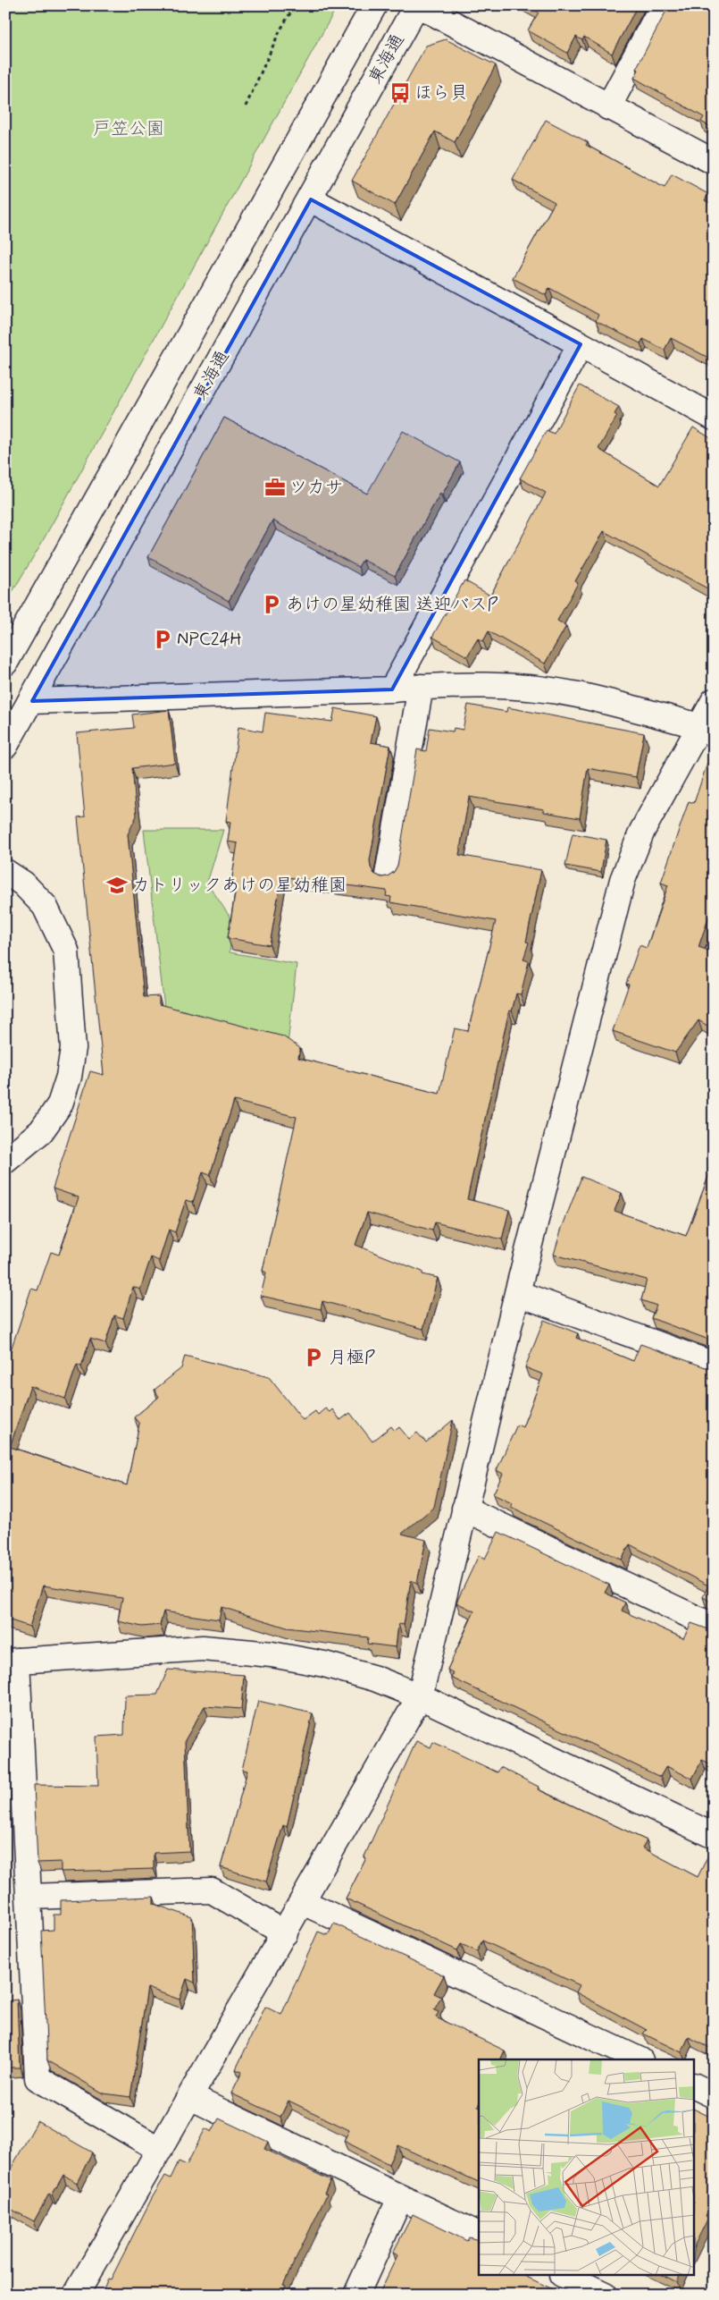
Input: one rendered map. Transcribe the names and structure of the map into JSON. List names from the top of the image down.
{
  "streets": {
    "street": ["東海通"]
  },
  "parks": ["戸笠公園"],
  "places": {
    "bus stop": ["ほら貝"],
    "office": ["ツカサ"],
    "parking": ["あけの星幼稚園 送迎バスP", "NPC24H", "月極P"],
    "school or university": ["カトリックあけの星幼稚園"]
  }
}
